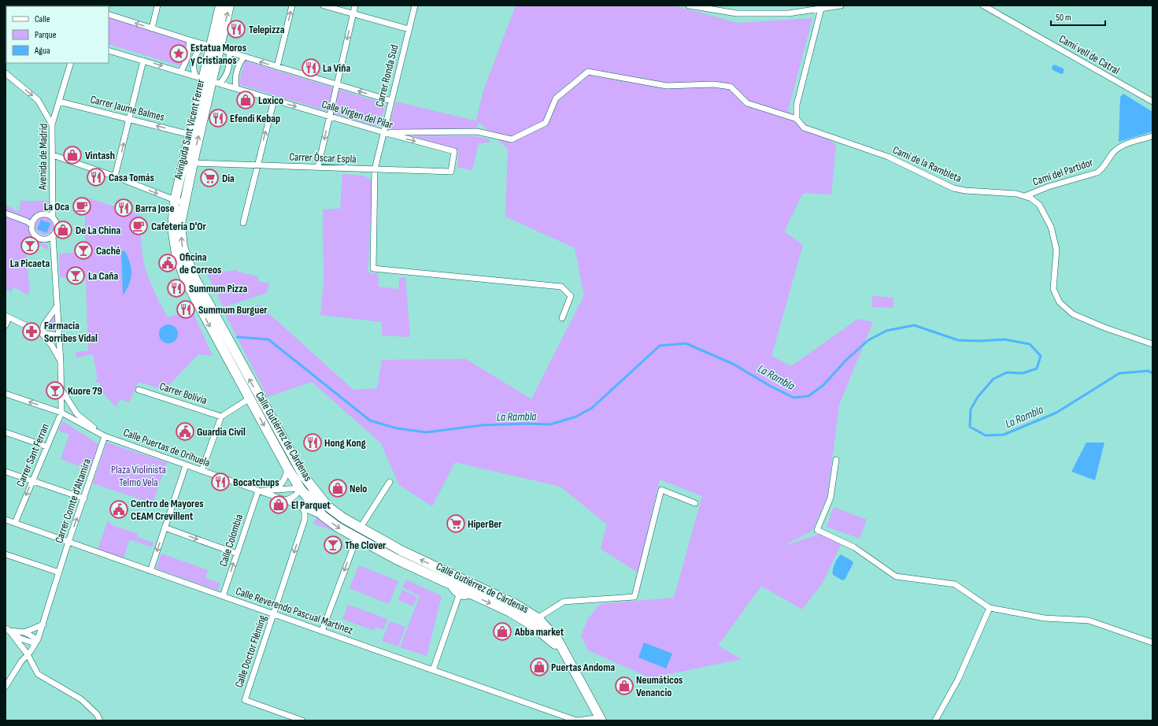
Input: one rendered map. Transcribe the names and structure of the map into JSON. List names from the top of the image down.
{
  "streets": {
    "highway": ["Avinguda Sant Vicent Ferrer", "Calle Gutiérrez de Cárdenas"],
    "street": [
      "Camí vell de Catral",
      "Carrer Ronda Sud",
      "Carrer Jaume Balmes",
      "Calle Virgen del Pilar",
      "Avenida de Madrid",
      "Carrer Òscar Esplà",
      "Camí de la Rambleta",
      "Camí del Partidor",
      "Carrer Bolívia",
      "Calle Puertas de Orihuela",
      "Carrer Sant Ferran",
      "Carrer Comte d'Altamira",
      "Calle Colombia",
      "Calle Reverendo Pascual Martínez",
      "Calle Doctor Fléming"
    ]
  },
  "crossings": [
    ["Carrer Ronda Sud", "Calle Virgen del Pilar"],
    ["Carrer Ronda Sud", "Carrer Òscar Esplà"],
    ["Carrer Jaume Balmes", "Avinguda Sant Vicent Ferrer"],
    ["Carrer Jaume Balmes", "Avenida de Madrid"],
    ["Calle Virgen del Pilar", "Avinguda Sant Vicent Ferrer"],
    ["Calle Virgen del Pilar", "Carrer Òscar Esplà"],
    ["Avinguda Sant Vicent Ferrer", "Carrer Òscar Esplà"],
    ["Avinguda Sant Vicent Ferrer", "Calle Gutiérrez de Cárdenas"],
    ["Camí de la Rambleta", "Camí del Partidor"],
    ["Calle Gutiérrez de Cárdenas", "Calle Puertas de Orihuela"],
    ["Calle Puertas de Orihuela", "Carrer Sant Ferran"],
    ["Calle Puertas de Orihuela", "Carrer Comte d'Altamira"],
    ["Calle Puertas de Orihuela", "Calle Colombia"],
    ["Calle Puertas de Orihuela", "Calle Doctor Fléming"],
    ["Carrer Sant Ferran", "Calle Reverendo Pascual Martínez"],
    ["Carrer Comte d'Altamira", "Calle Reverendo Pascual Martínez"],
    ["Calle Colombia", "Calle Reverendo Pascual Martínez"],
    ["Calle Reverendo Pascual Martínez", "Calle Doctor Fléming"]
  ],
  "one_way": [
    "Carrer Jaume Balmes",
    "Carrer Sant Ferran",
    "Calle Colombia",
    "Calle Doctor Fléming"
  ],
  "water": ["La Rambla"],
  "parks": ["Plaza Violinista Telmo Vela"],
  "places": {
    "restaurant": [
      "Telepizza",
      "La Viña",
      "Efendi Kebap",
      "Casa Tomás",
      "Barra Jose",
      "Summum Pizza",
      "Summum Burguer",
      "Hong Kong",
      "Bocatchups"
    ],
    "place": ["Estatua Moros y Cristianos"],
    "shop": [
      "Loxico",
      "Vintash",
      "De La China",
      "Nelo",
      "El Parquet",
      "Abba market",
      "Puertas Andoma",
      "Neumáticos Venancio"
    ],
    "supermarket": ["Dia", "HiperBer"],
    "cafe": ["La Oca", "Cafetería D'Or"],
    "bar": [
      "La Picaeta",
      "Caché",
      "La Caña",
      "Kuore 79",
      "The Clover"
    ],
    "public building": ["Oficina de Correos", "Guardia Civil", "Centro de Mayores CEAM Crevillent"],
    "pharmacy": ["Farmacia Sorribes Vidal"]
  },
  "legend": ["Calle", "Parque", "Agua"],
  "scale_bar": "50 m"
}
